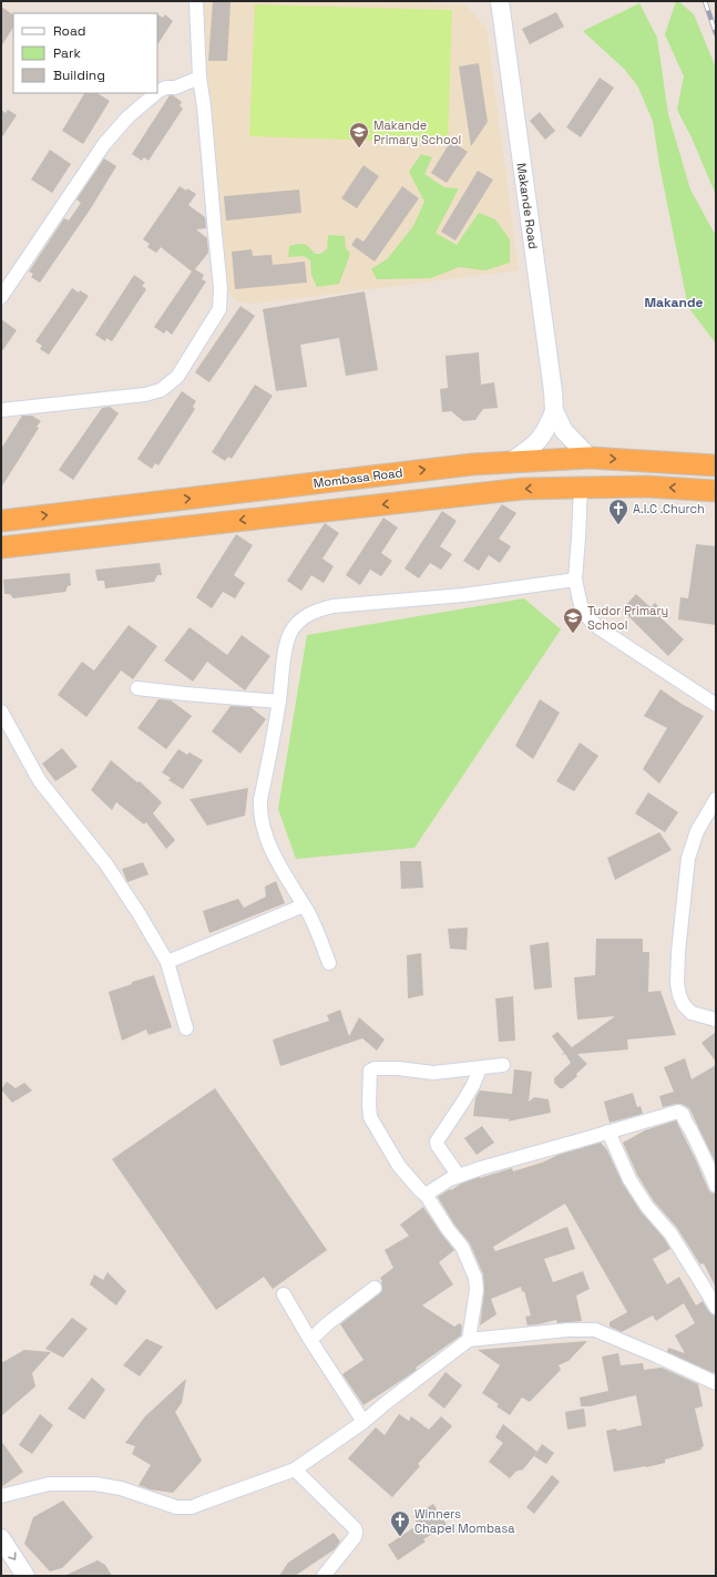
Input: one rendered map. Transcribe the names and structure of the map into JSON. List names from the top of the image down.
{
  "streets": {
    "highway": ["Mombasa Road"],
    "main road": ["Makande Road"]
  },
  "crossings": [
    ["Makande Road", "Mombasa Road"]
  ],
  "districts": ["Makande"],
  "places": {
    "school or university": ["Makande Primary School", "Tudor Primary School"],
    "church": ["A.I.C .Church", "Winners Chapel Mombasa"]
  },
  "legend": ["Road", "Park", "Building"]
}
